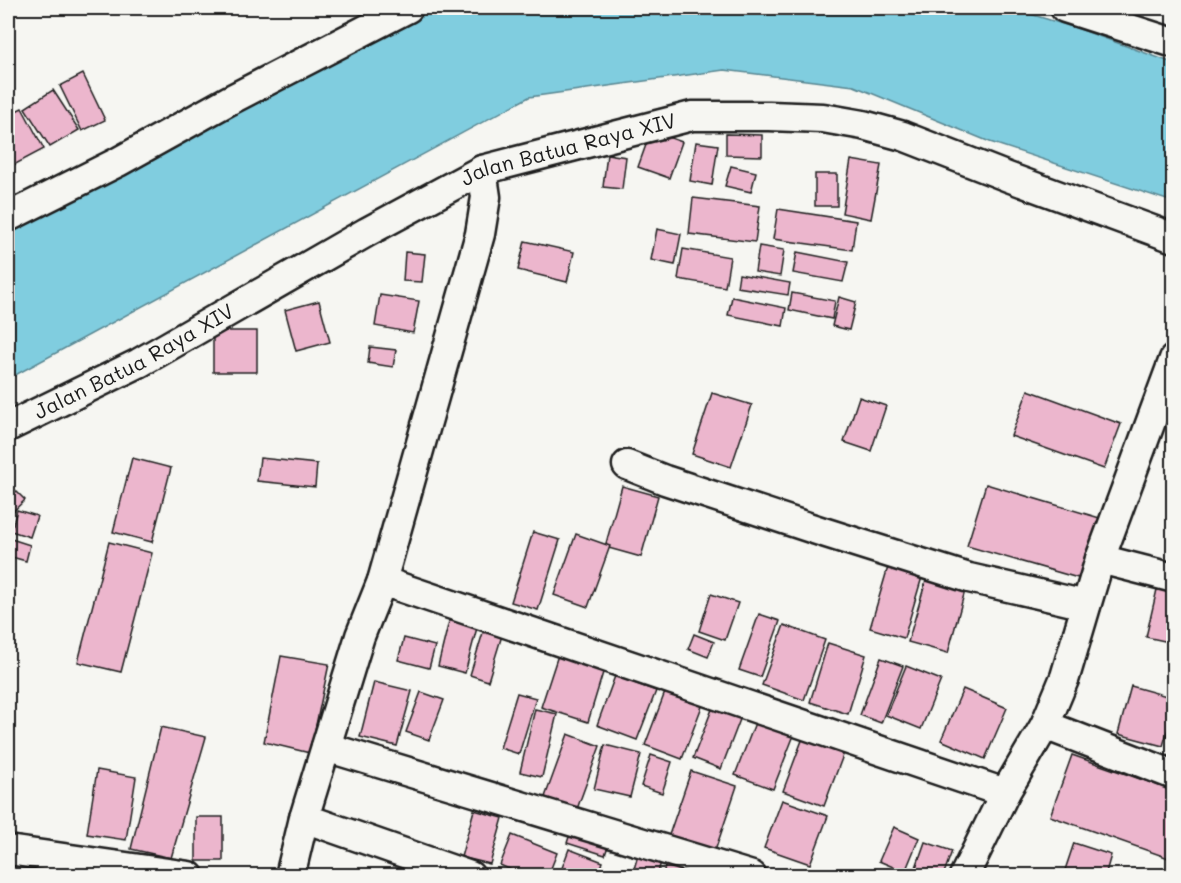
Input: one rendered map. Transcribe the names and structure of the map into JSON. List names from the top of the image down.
{
  "streets": {
    "street": ["Jalan Batua Raya XIV"]
  }
}
